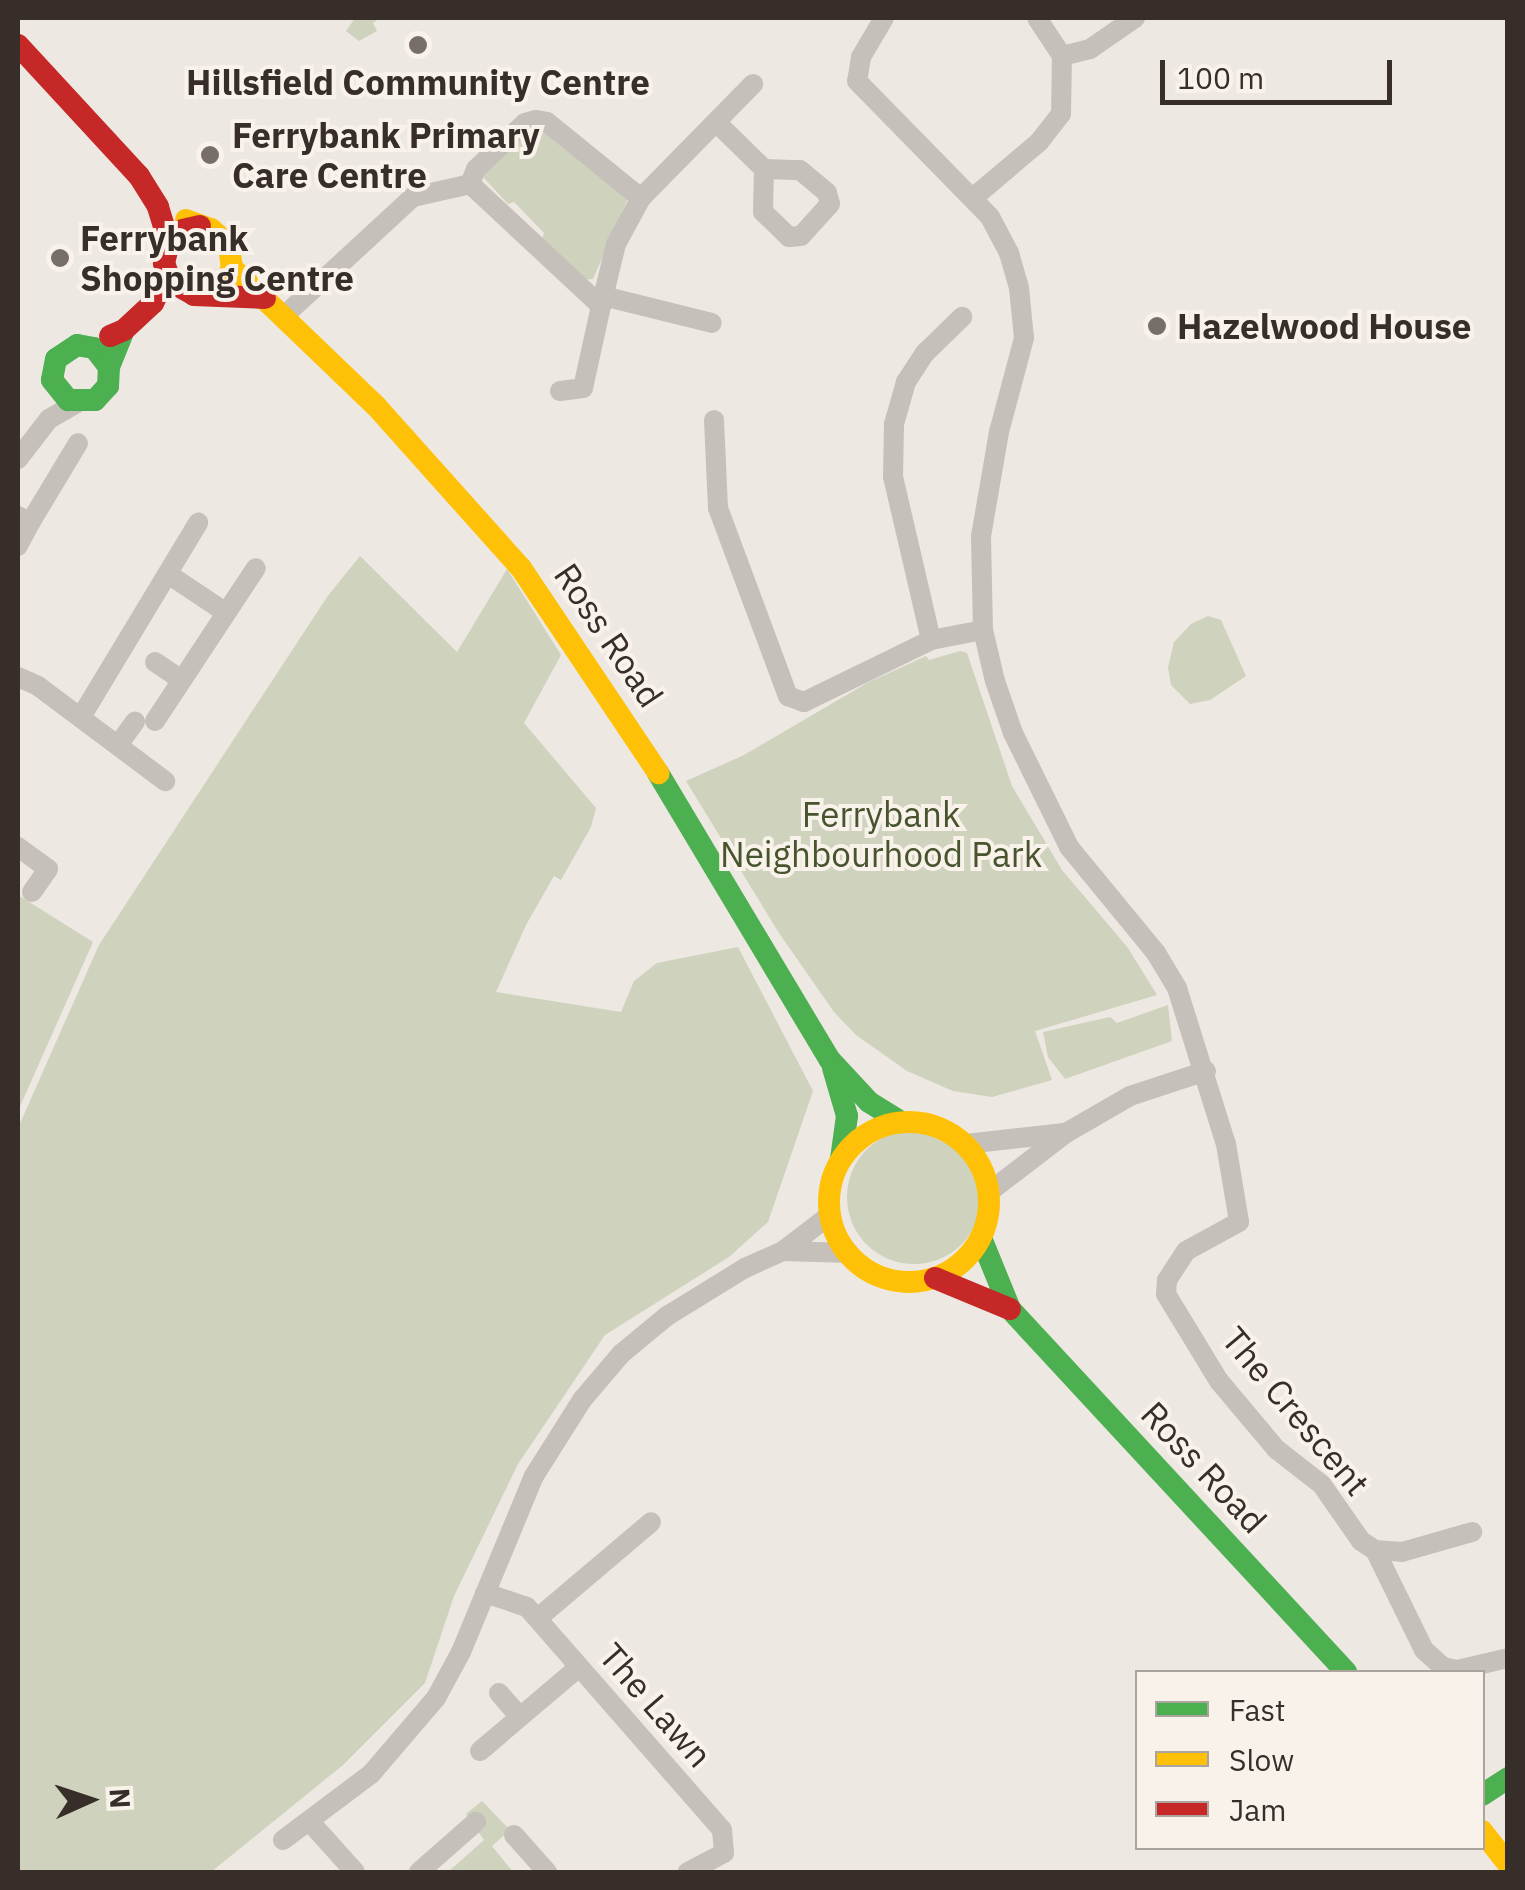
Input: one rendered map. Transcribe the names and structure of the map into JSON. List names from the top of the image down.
{
  "streets": {
    "main road": ["Ross Road"],
    "street": ["The Crescent", "The Lawn"]
  },
  "parks": ["Ferrybank Neighbourhood Park"],
  "places": [
    "Hillsfield Community Centre",
    "Ferrybank Primary Care Centre",
    "Ferrybank Shopping Centre",
    "Hazelwood House"
  ],
  "legend": ["Fast", "Slow", "Jam"],
  "scale_bar": "100 m",
  "north": "right"
}
